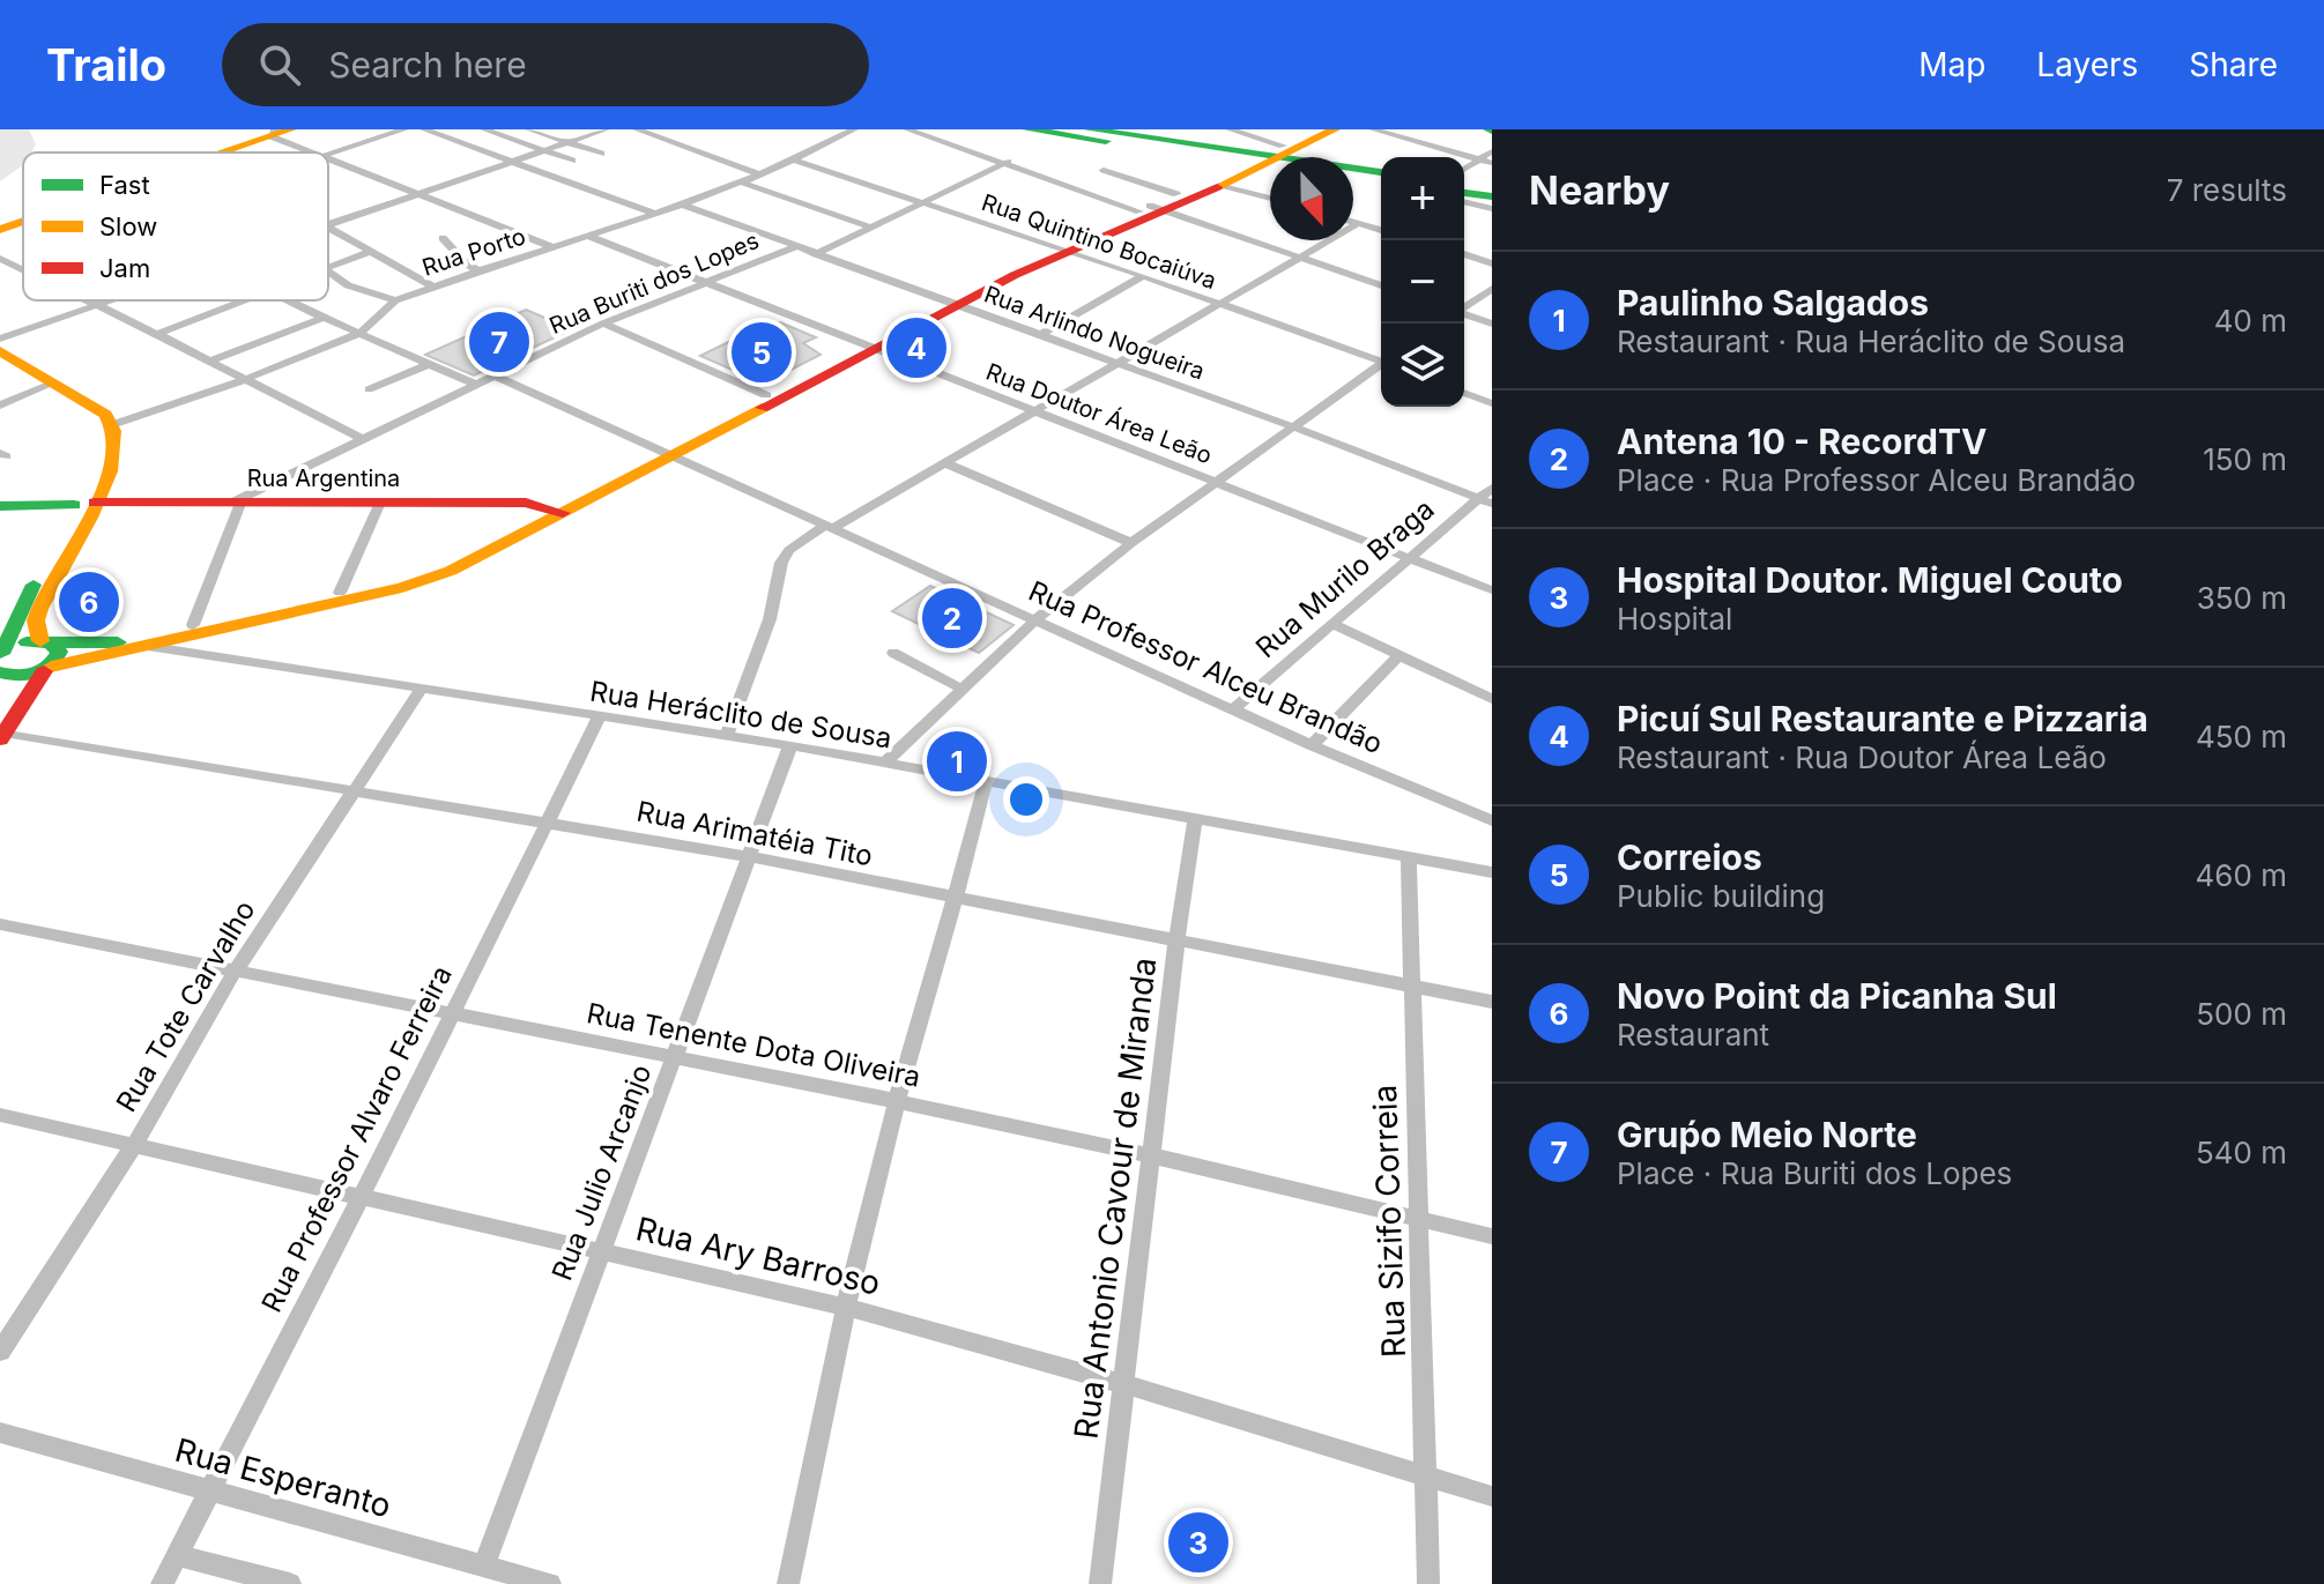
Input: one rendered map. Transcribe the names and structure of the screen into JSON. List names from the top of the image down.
{
  "streets": {
    "main road": ["Rua Argentina"],
    "street": [
      "Rua Quintino Bocaiúva",
      "Rua Porto",
      "Rua Buriti dos Lopes",
      "Rua Arlindo Nogueira",
      "Rua Doutor Área Leão",
      "Rua Murilo Braga",
      "Rua Professor Alceu Brandão",
      "Rua Heráclito de Sousa",
      "Rua Arimatéia Tito",
      "Rua Tote Carvalho",
      "Rua Tenente Dota Oliveira",
      "Rua Professor Alvaro Ferreira",
      "Rua Julio Arcanjo",
      "Rua Antonio Cavour de Miranda",
      "Rua Sizifo Correia",
      "Rua Ary Barroso",
      "Rua Esperanto"
    ]
  },
  "crossings": [
    ["Rua Quintino Bocaiúva", "Rua Porto"],
    ["Rua Porto", "Rua Arlindo Nogueira"],
    ["Rua Porto", "Rua Doutor Área Leão"],
    ["Rua Buriti dos Lopes", "Rua Arlindo Nogueira"],
    ["Rua Buriti dos Lopes", "Rua Doutor Área Leão"],
    ["Rua Buriti dos Lopes", "Rua Argentina"],
    ["Rua Buriti dos Lopes", "Rua Professor Alceu Brandão"],
    ["Rua Arlindo Nogueira", "Rua Murilo Braga"],
    ["Rua Doutor Área Leão", "Rua Murilo Braga"],
    ["Rua Murilo Braga", "Rua Professor Alceu Brandão"],
    ["Rua Heráclito de Sousa", "Rua Tote Carvalho"],
    ["Rua Heráclito de Sousa", "Rua Professor Alvaro Ferreira"],
    ["Rua Heráclito de Sousa", "Rua Julio Arcanjo"],
    ["Rua Heráclito de Sousa", "Rua Antonio Cavour de Miranda"],
    ["Rua Heráclito de Sousa", "Rua Sizifo Correia"],
    ["Rua Arimatéia Tito", "Rua Tote Carvalho"],
    ["Rua Arimatéia Tito", "Rua Professor Alvaro Ferreira"],
    ["Rua Arimatéia Tito", "Rua Julio Arcanjo"],
    ["Rua Arimatéia Tito", "Rua Antonio Cavour de Miranda"],
    ["Rua Arimatéia Tito", "Rua Sizifo Correia"],
    ["Rua Tote Carvalho", "Rua Tenente Dota Oliveira"],
    ["Rua Tote Carvalho", "Rua Ary Barroso"],
    ["Rua Tenente Dota Oliveira", "Rua Professor Alvaro Ferreira"],
    ["Rua Tenente Dota Oliveira", "Rua Julio Arcanjo"],
    ["Rua Tenente Dota Oliveira", "Rua Antonio Cavour de Miranda"],
    ["Rua Tenente Dota Oliveira", "Rua Sizifo Correia"],
    ["Rua Professor Alvaro Ferreira", "Rua Ary Barroso"],
    ["Rua Professor Alvaro Ferreira", "Rua Esperanto"],
    ["Rua Julio Arcanjo", "Rua Ary Barroso"],
    ["Rua Julio Arcanjo", "Rua Esperanto"],
    ["Rua Antonio Cavour de Miranda", "Rua Ary Barroso"],
    ["Rua Sizifo Correia", "Rua Ary Barroso"]
  ],
  "legend": ["Fast", "Slow", "Jam"],
  "north": "bottom",
  "page": {
    "header": "Trailo",
    "search": "Search here",
    "nav": ["Map", "Layers", "Share"],
    "heading": ["Nearby", "7 results"],
    "map_buttons": ["+", "−"],
    "list": [
      {
        "mark": "1",
        "name": "Paulinho Salgados",
        "note": "Restaurant · Rua Heráclito de Sousa",
        "value": "40 m"
      },
      {
        "mark": "2",
        "name": "Antena 10 - RecordTV",
        "note": "Place · Rua Professor Alceu Brandão",
        "value": "150 m"
      },
      {
        "mark": "3",
        "name": "Hospital Doutor. Miguel Couto",
        "note": "Hospital",
        "value": "350 m"
      },
      {
        "mark": "4",
        "name": "Picuí Sul Restaurante e Pizzaria",
        "note": "Restaurant · Rua Doutor Área Leão",
        "value": "450 m"
      },
      {
        "mark": "5",
        "name": "Correios",
        "note": "Public building",
        "value": "460 m"
      },
      {
        "mark": "6",
        "name": "Novo Point da Picanha Sul",
        "note": "Restaurant",
        "value": "500 m"
      },
      {
        "mark": "7",
        "name": "Gruṕo Meio Norte",
        "note": "Place · Rua Buriti dos Lopes",
        "value": "540 m"
      }
    ],
    "pins": [
      "7",
      "4",
      "5",
      "6",
      "2",
      "1",
      "3"
    ]
  }
}
